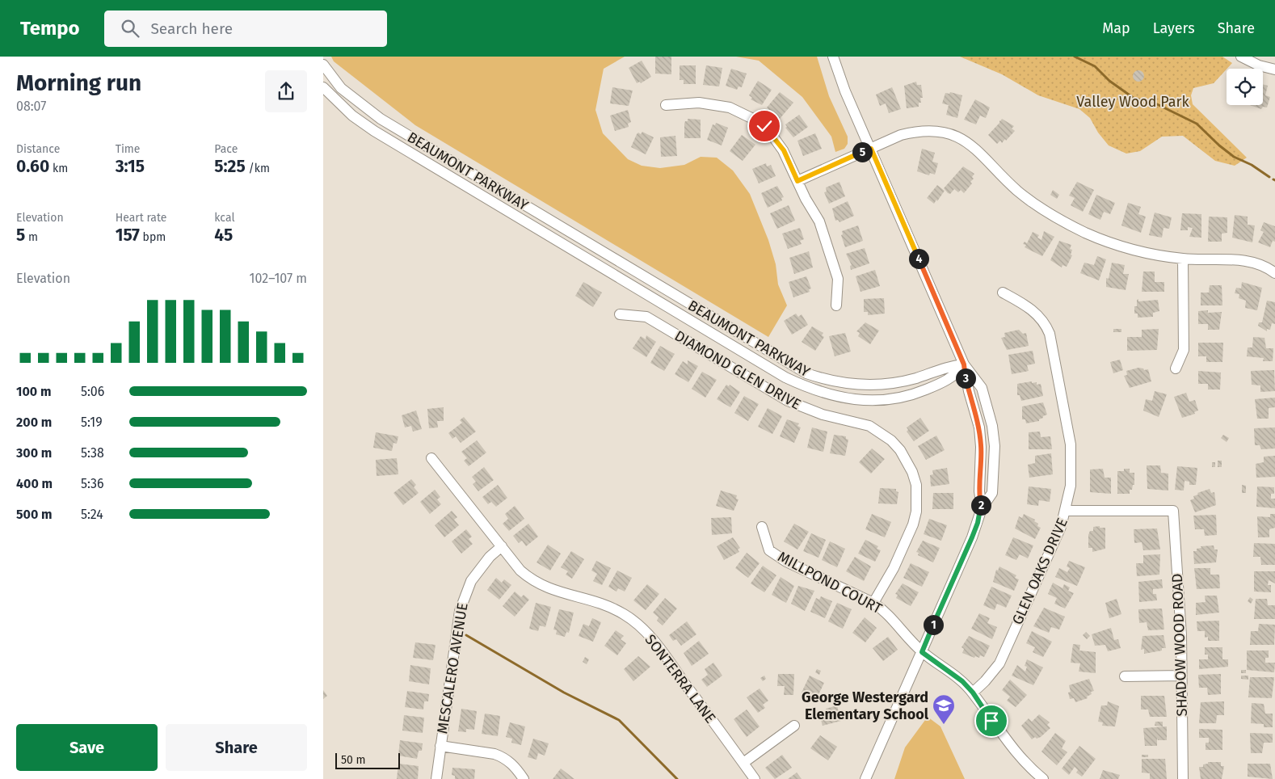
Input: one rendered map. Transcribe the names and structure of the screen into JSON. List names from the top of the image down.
{
  "streets": {
    "street": [
      "BEAUMONT PARKWAY",
      "DIAMOND GLEN DRIVE",
      "GLEN OAKS DRIVE",
      "MILLPOND COURT",
      "SHADOW WOOD ROAD",
      "MESCALERO AVENUE",
      "SONTERRA LANE"
    ]
  },
  "crossings": [
    ["DIAMOND GLEN DRIVE", "MILLPOND COURT"],
    ["GLEN OAKS DRIVE", "MILLPOND COURT"],
    ["GLEN OAKS DRIVE", "SHADOW WOOD ROAD"],
    ["MESCALERO AVENUE", "SONTERRA LANE"]
  ],
  "parks": ["Valley Wood Park"],
  "places": {
    "school or university": ["George Westergard Elementary School"]
  },
  "scale_bar": "50 m",
  "page": {
    "header": "Tempo",
    "search": "Search here",
    "nav": ["Map", "Layers", "Share"],
    "heading": ["Morning run", "08:07"],
    "stats": [
      ["Distance", "0.60 km"],
      ["Time", "3:15"],
      ["Pace", "5:25 /km"],
      ["Elevation", "5 m"],
      ["Heart rate", "157 bpm"],
      ["kcal", "45"]
    ],
    "pins": [
      "5",
      "4",
      "3",
      "2",
      "1"
    ],
    "chart": ["Elevation", "102–107 m"],
    "list": [
      {
        "name": "100 m",
        "note": "5:06"
      },
      {
        "name": "200 m",
        "note": "5:19"
      },
      {
        "name": "300 m",
        "note": "5:38"
      },
      {
        "name": "400 m",
        "note": "5:36"
      },
      {
        "name": "500 m",
        "note": "5:24"
      }
    ],
    "buttons": ["Save", "Share"],
    "scale": "50 m"
  }
}
